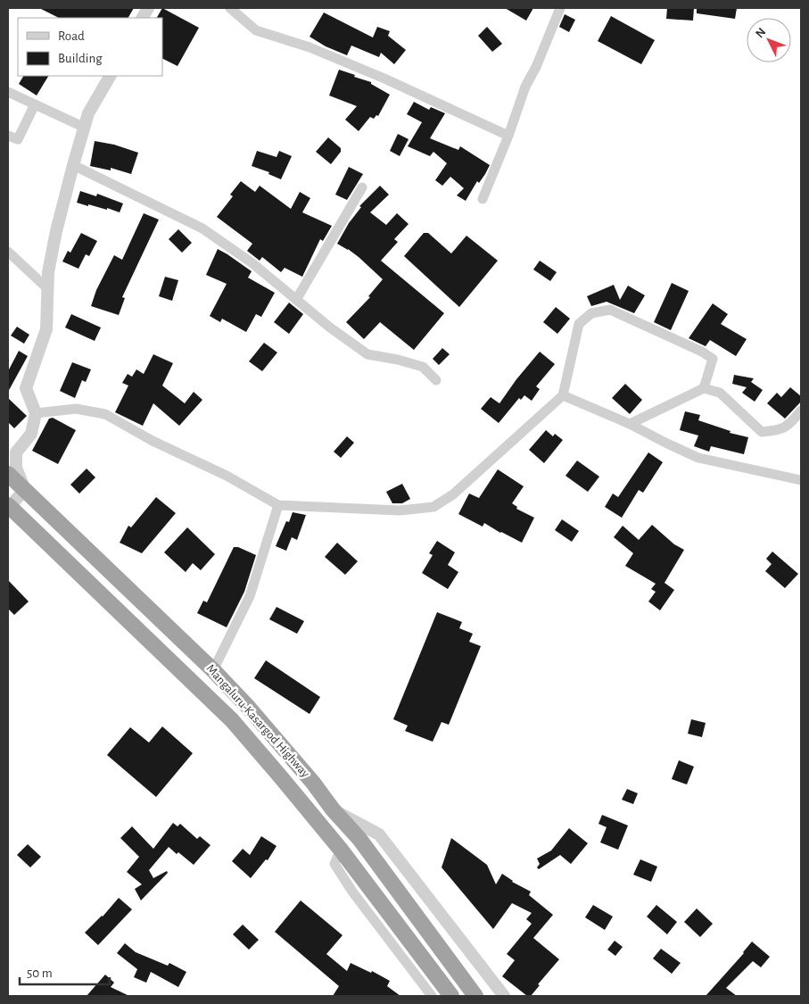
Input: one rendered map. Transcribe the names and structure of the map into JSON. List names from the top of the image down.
{
  "streets": {
    "highway": ["Mangaluru-Kasargod Highway"]
  },
  "legend": ["Road", "Building"],
  "scale_bar": "50 m",
  "north": "top left"
}
